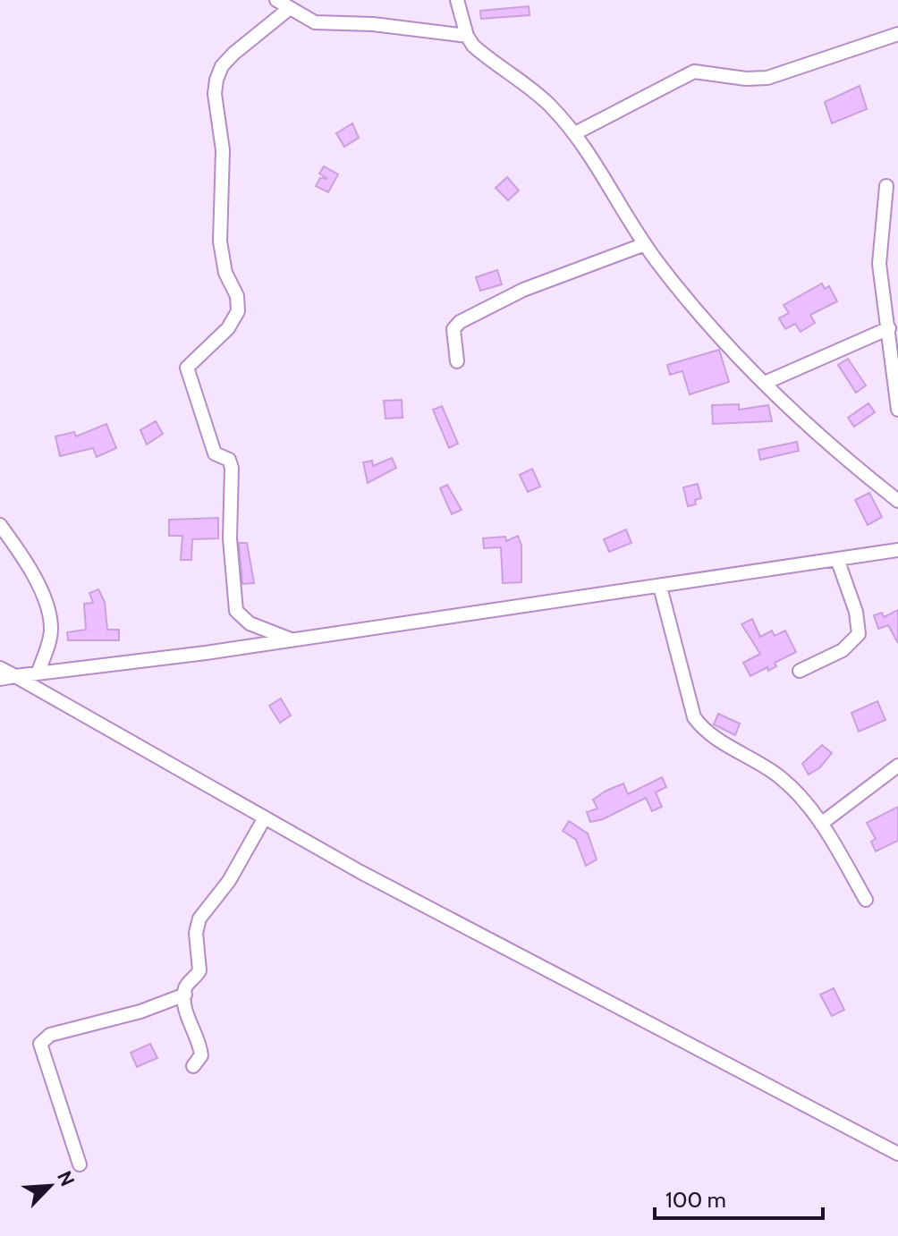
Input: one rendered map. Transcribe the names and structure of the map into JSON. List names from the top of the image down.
{
  "scale_bar": "100 m",
  "north": "top right"
}
